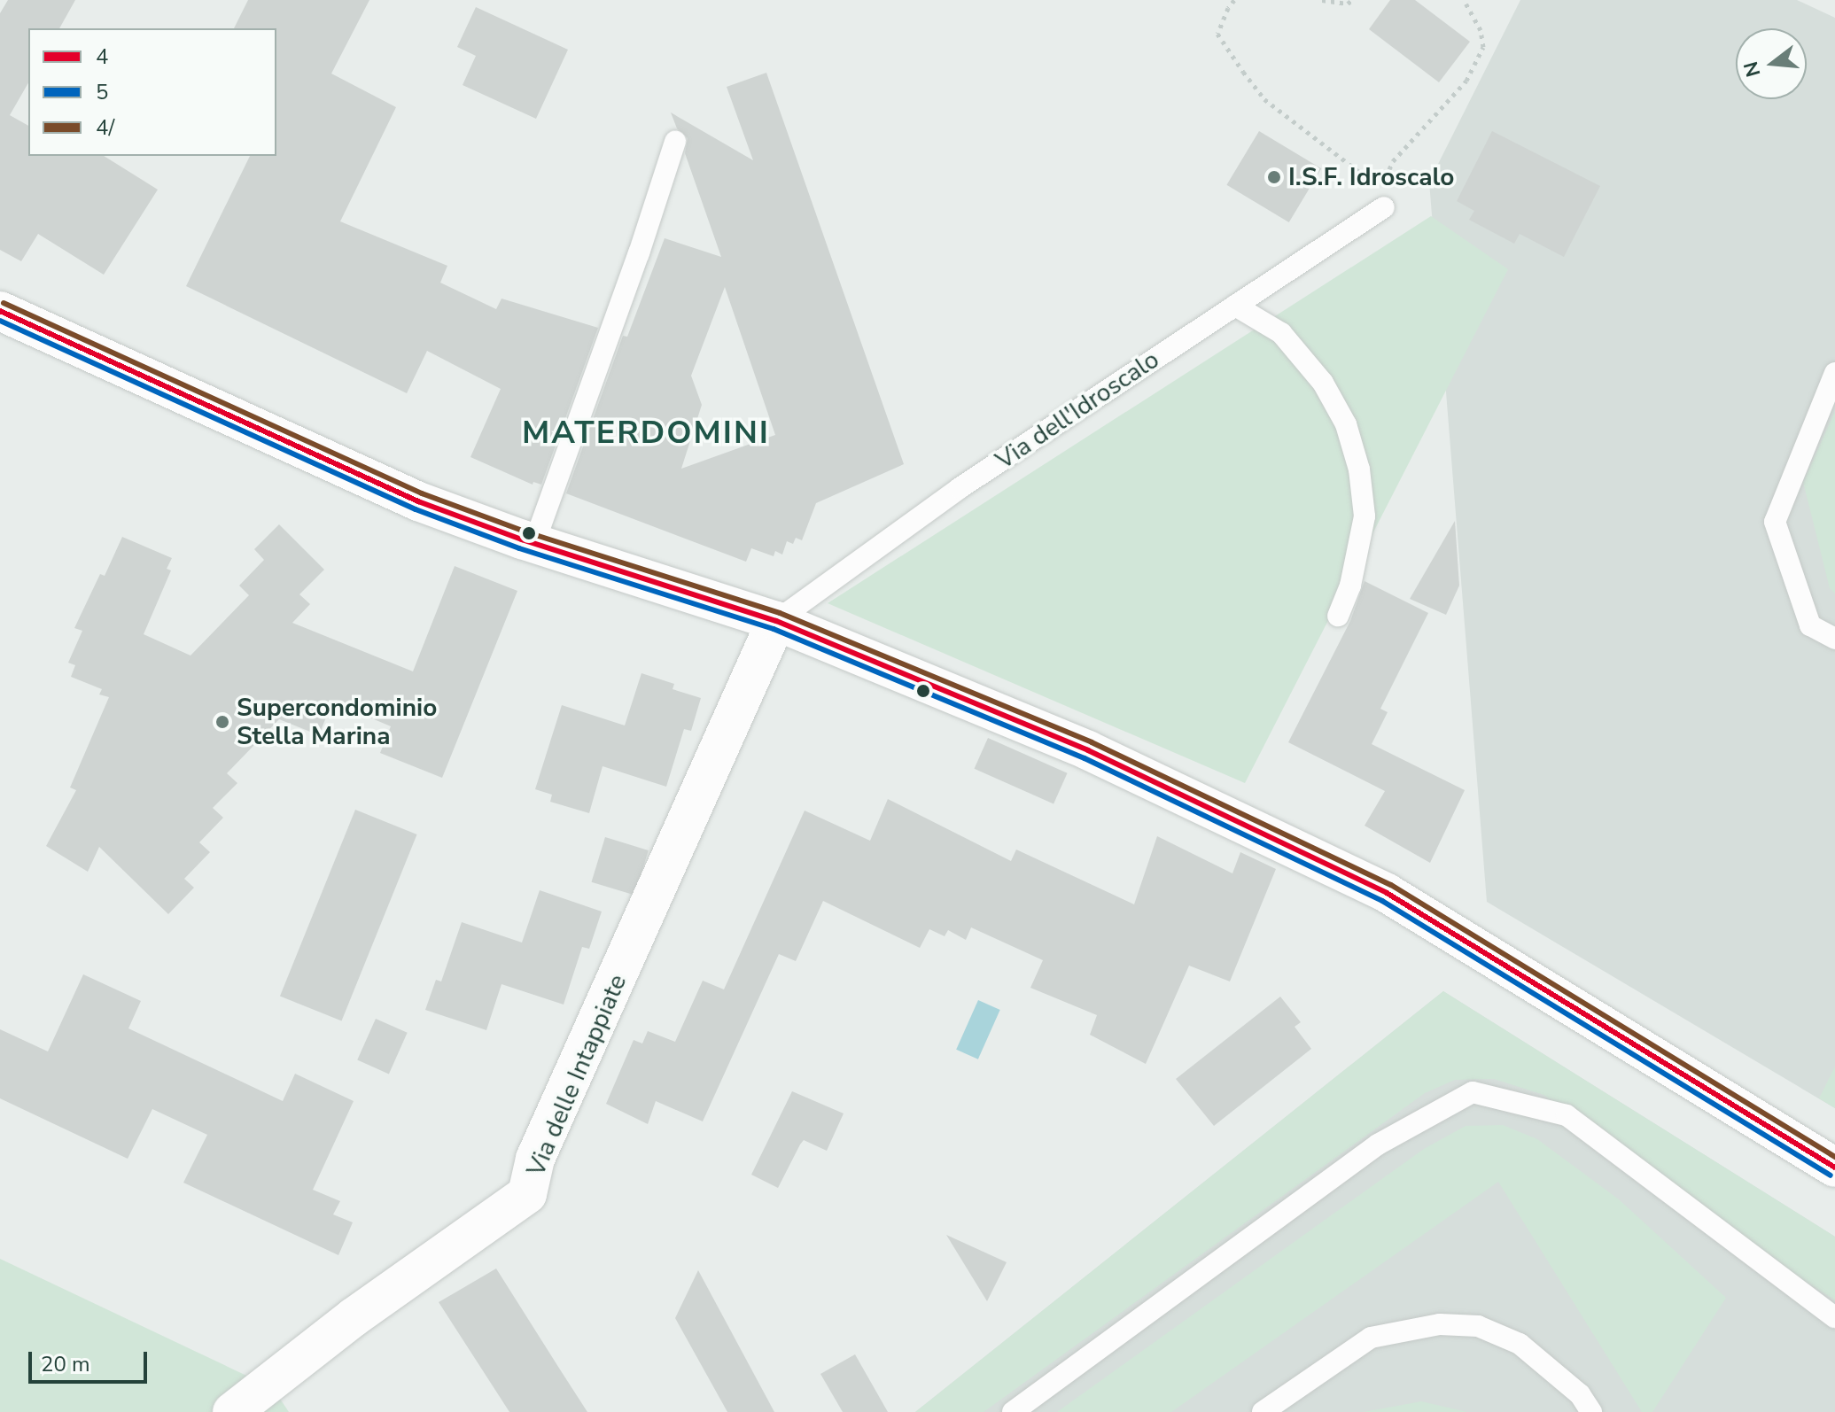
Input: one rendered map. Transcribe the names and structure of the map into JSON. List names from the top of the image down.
{
  "streets": {
    "street": ["Via delle Intappiate"],
    "lane": ["Via dell'Idroscalo"]
  },
  "crossings": [
    ["Via dell'Idroscalo", "Via delle Intappiate"]
  ],
  "districts": ["MATERDOMINI"],
  "places": ["I.S.F. Idroscalo", "Supercondominio Stella Marina"],
  "lines": ["transit line 4/", "transit line 4", "transit line 5"],
  "legend": ["4", "5", "4/"],
  "scale_bar": "20 m",
  "north": "left"
}
